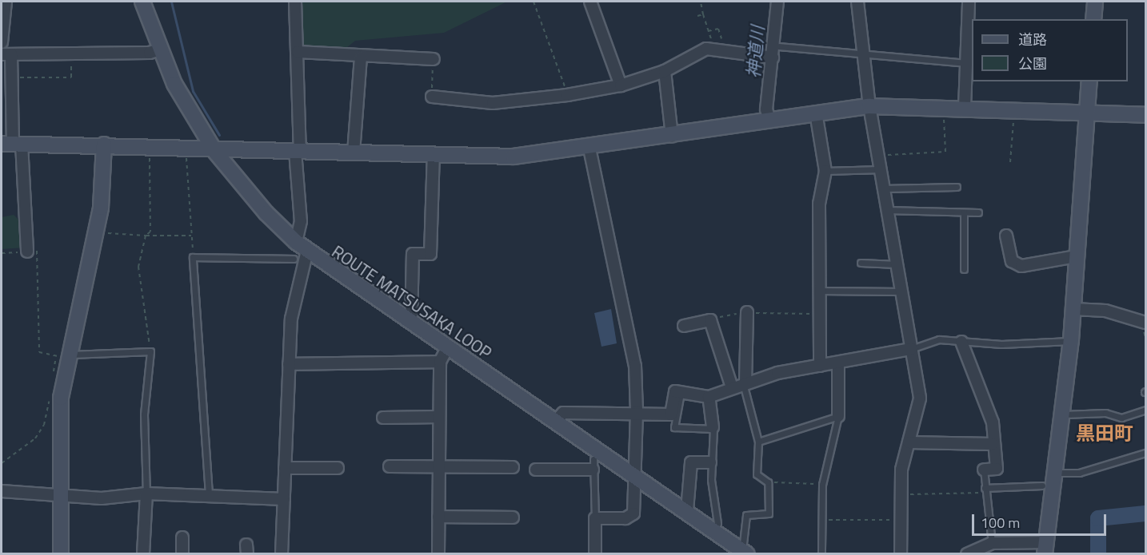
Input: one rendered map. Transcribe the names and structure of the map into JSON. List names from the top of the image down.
{
  "streets": {
    "street": ["ROUTE MATSUSAKA LOOP"]
  },
  "districts": ["黒田町"],
  "water": ["神道川"],
  "legend": ["道路", "公園"],
  "scale_bar": "100 m"
}
